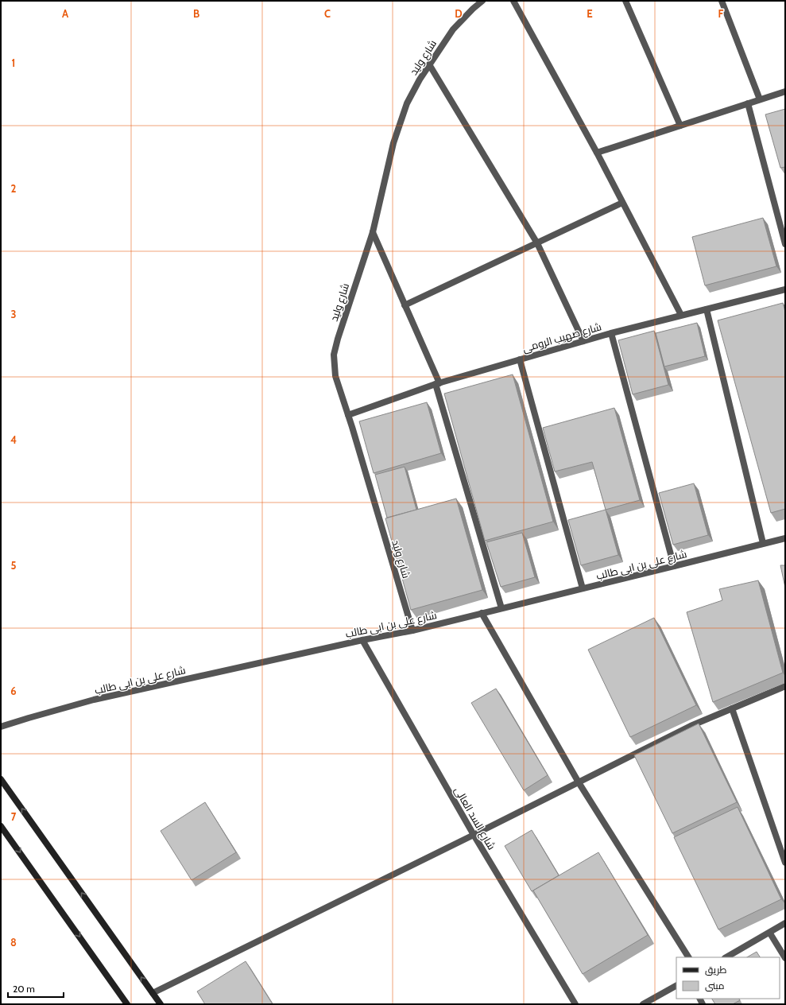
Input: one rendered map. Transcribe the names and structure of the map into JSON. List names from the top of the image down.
{
  "streets": {
    "street": [
      "شارع وليد",
      "شارع صهيب الرومى",
      "شارع على بن ابى طالب",
      "شارع السد العالى"
    ]
  },
  "crossings": [
    ["شارع وليد", "شارع صهيب الرومى"],
    ["شارع وليد", "شارع على بن ابى طالب"],
    ["شارع على بن ابى طالب", "شارع السد العالى"]
  ],
  "legend": ["طريق", "مبنى"],
  "scale_bar": "20 m",
  "grid": {
    "columns": [
      "A",
      "B",
      "C",
      "D",
      "E",
      "F"
    ],
    "rows": [
      "1",
      "2",
      "3",
      "4",
      "5",
      "6",
      "7",
      "8"
    ]
  }
}
